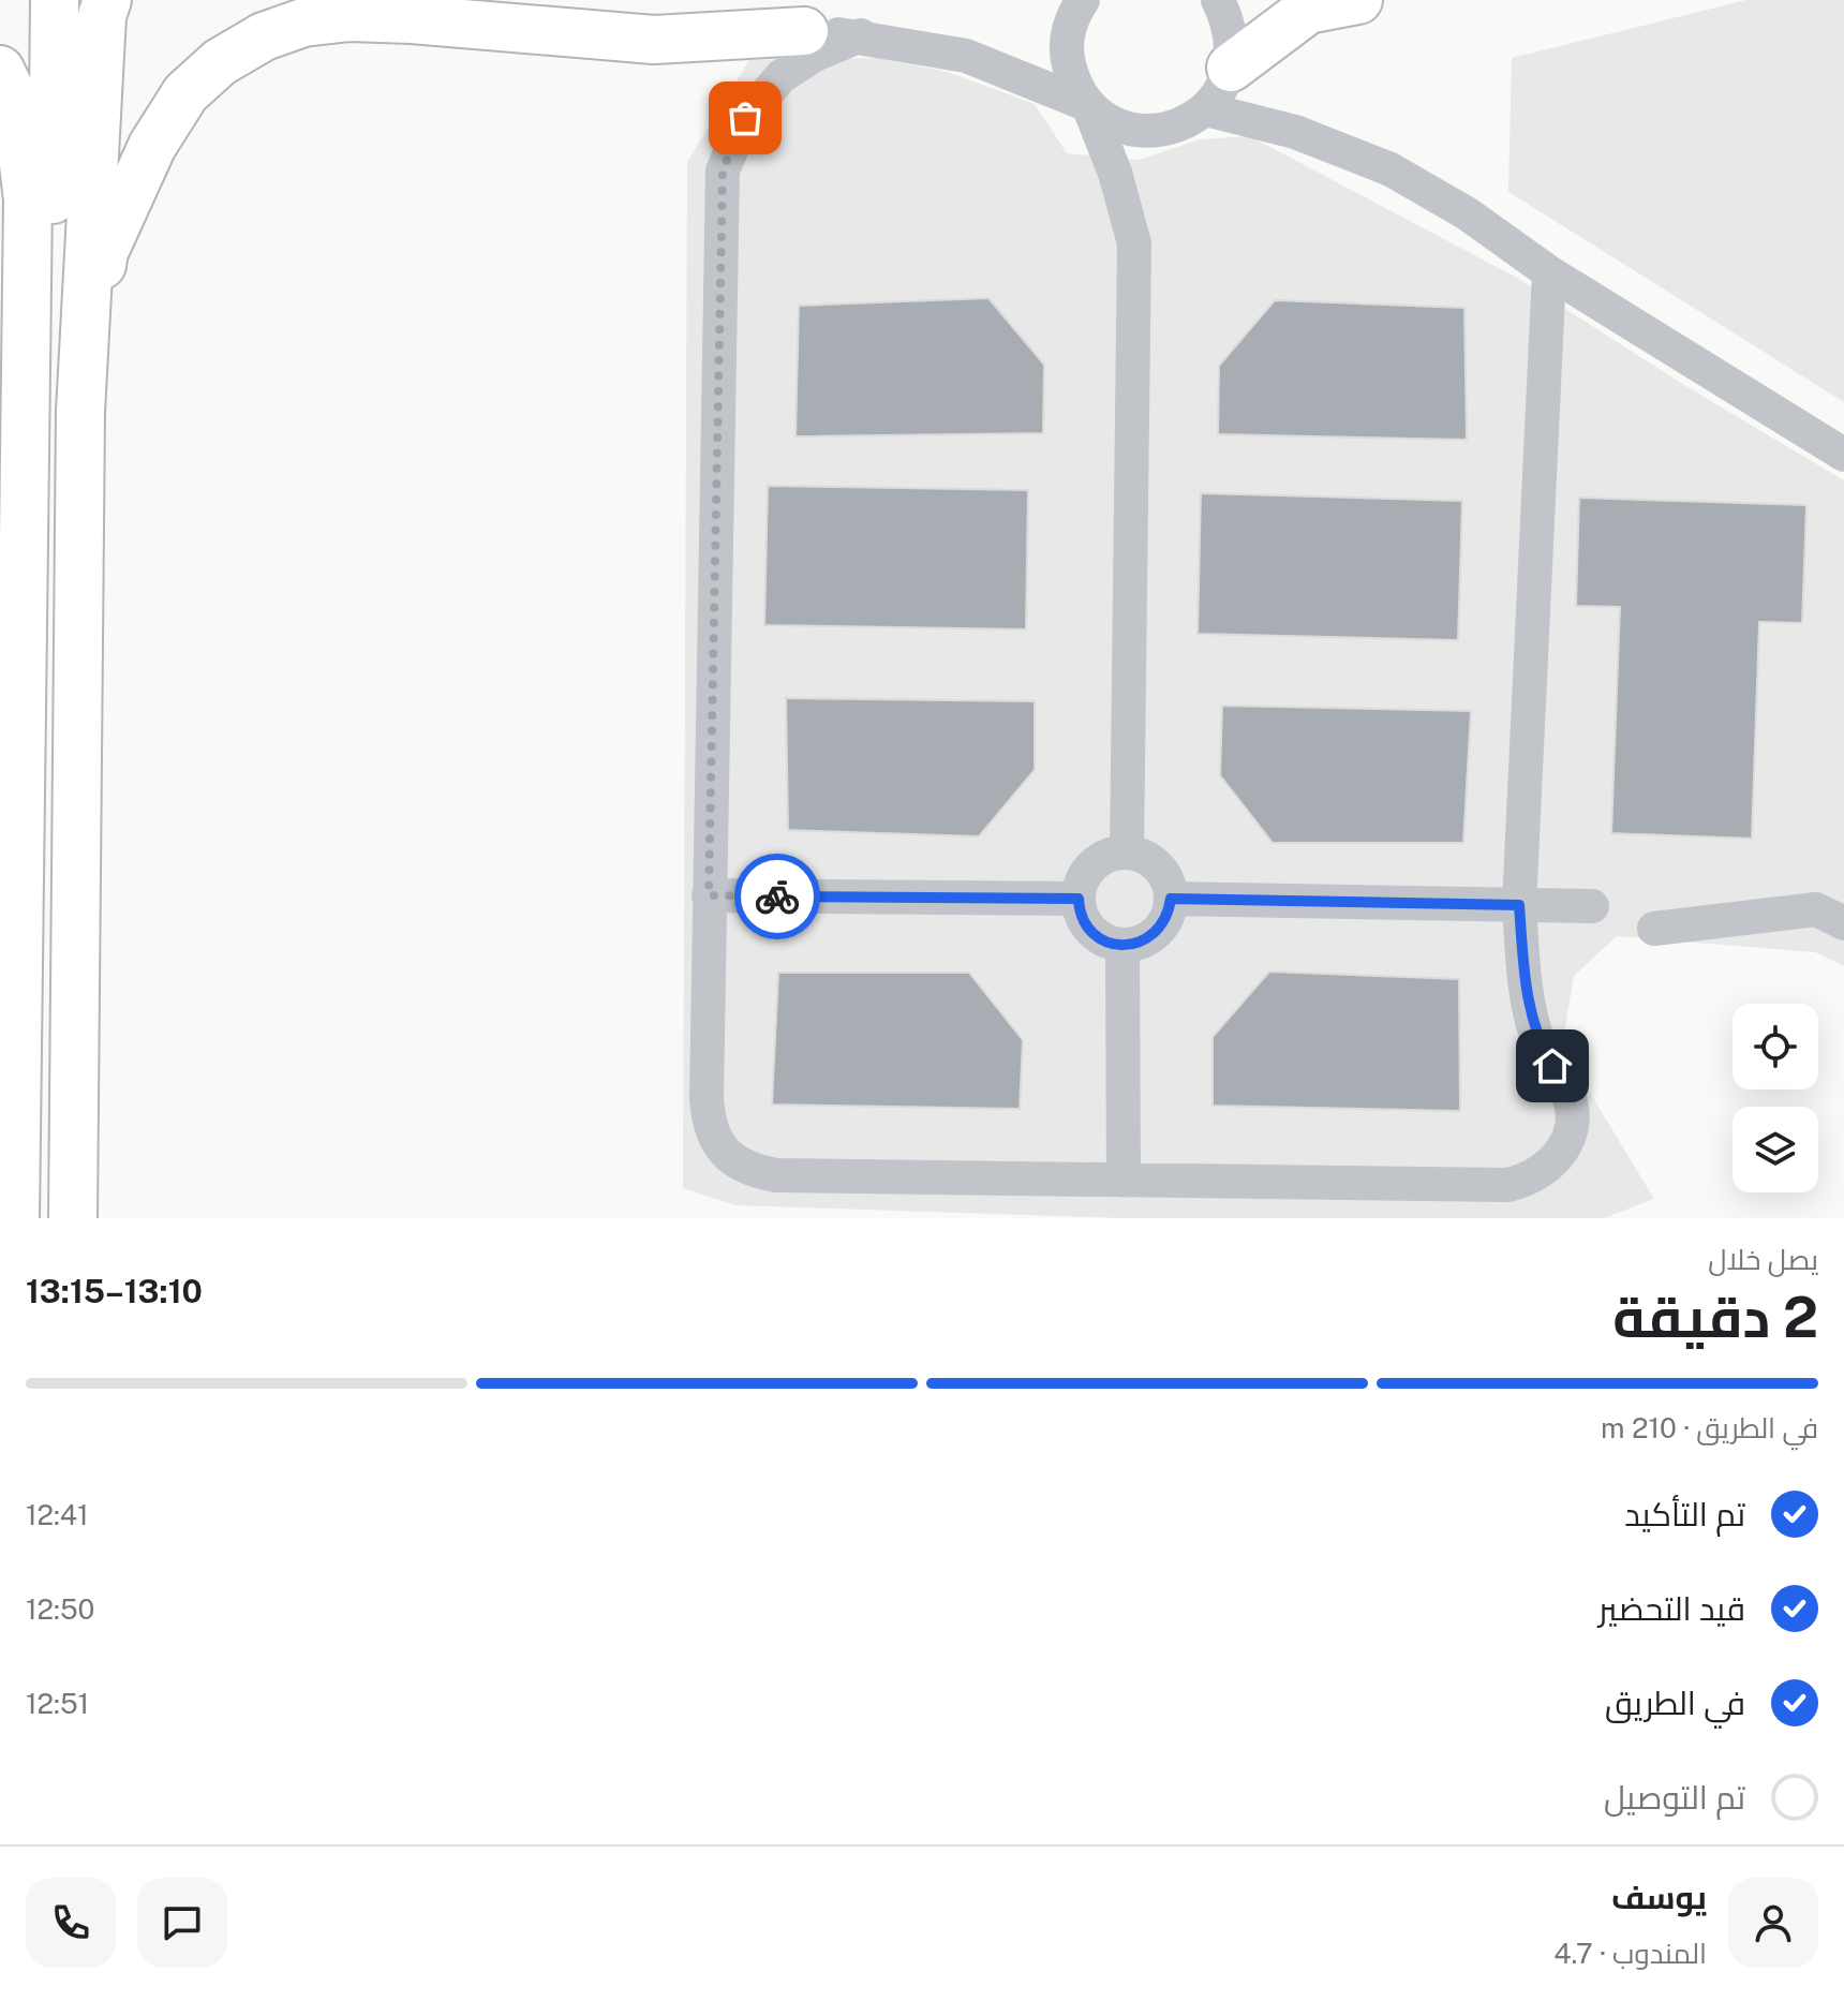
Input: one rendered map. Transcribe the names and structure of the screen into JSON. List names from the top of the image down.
{
  "page": {
    "heading": ["2 دقيقة", "يصل خلال", "13:10–13:15"],
    "panel": ["يوسف", "المندوب · 4.7"],
    "bar": "في الطريق · 210 m",
    "list": [
      ["تم التأكيد", "12:41"],
      ["قيد التحضير", "12:50"],
      ["في الطريق", "12:51"],
      "تم التوصيل"
    ]
  }
}
